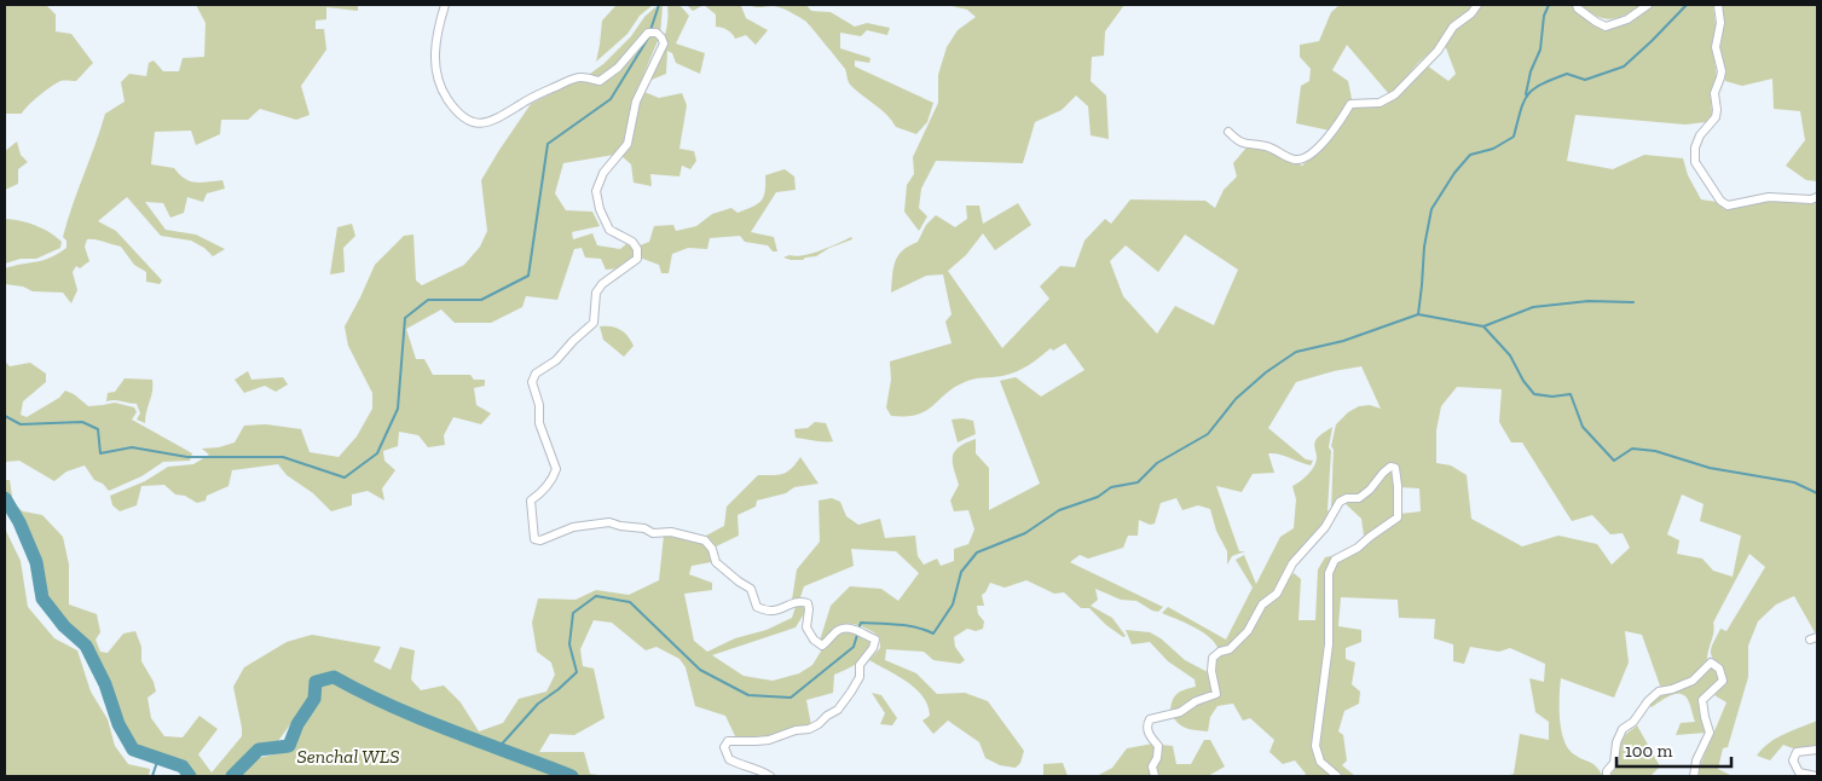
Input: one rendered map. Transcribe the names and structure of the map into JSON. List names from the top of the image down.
{
  "parks": ["Senchal WLS"],
  "scale_bar": "100 m"
}
